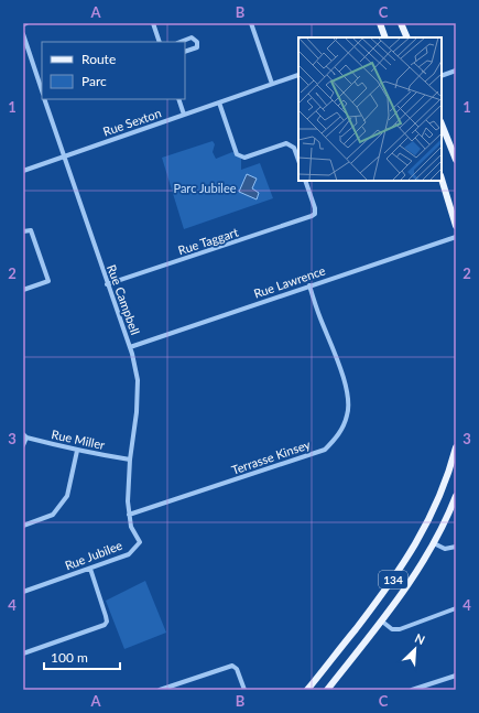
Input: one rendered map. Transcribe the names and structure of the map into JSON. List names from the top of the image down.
{
  "streets": {
    "main road": ["134"],
    "street": [
      "Rue Sexton",
      "Rue Taggart",
      "Rue Lawrence",
      "Rue Campbell",
      "Rue Miller",
      "Terrasse Kinsey",
      "Rue Jubilee"
    ]
  },
  "crossings": [
    ["Rue Sexton", "Rue Campbell"],
    ["Rue Taggart", "Rue Campbell"],
    ["Rue Lawrence", "Rue Campbell"],
    ["Rue Lawrence", "Terrasse Kinsey"],
    ["Rue Campbell", "Rue Miller"],
    ["Rue Campbell", "Terrasse Kinsey"],
    ["Rue Campbell", "Rue Jubilee"],
    ["Terrasse Kinsey", "Rue Jubilee"]
  ],
  "parks": ["Parc Jubilee"],
  "legend": ["Route", "Parc"],
  "scale_bar": "100 m",
  "north": "top right",
  "grid": {
    "columns": ["A", "B", "C"],
    "rows": [
      "1",
      "2",
      "3",
      "4"
    ]
  }
}
